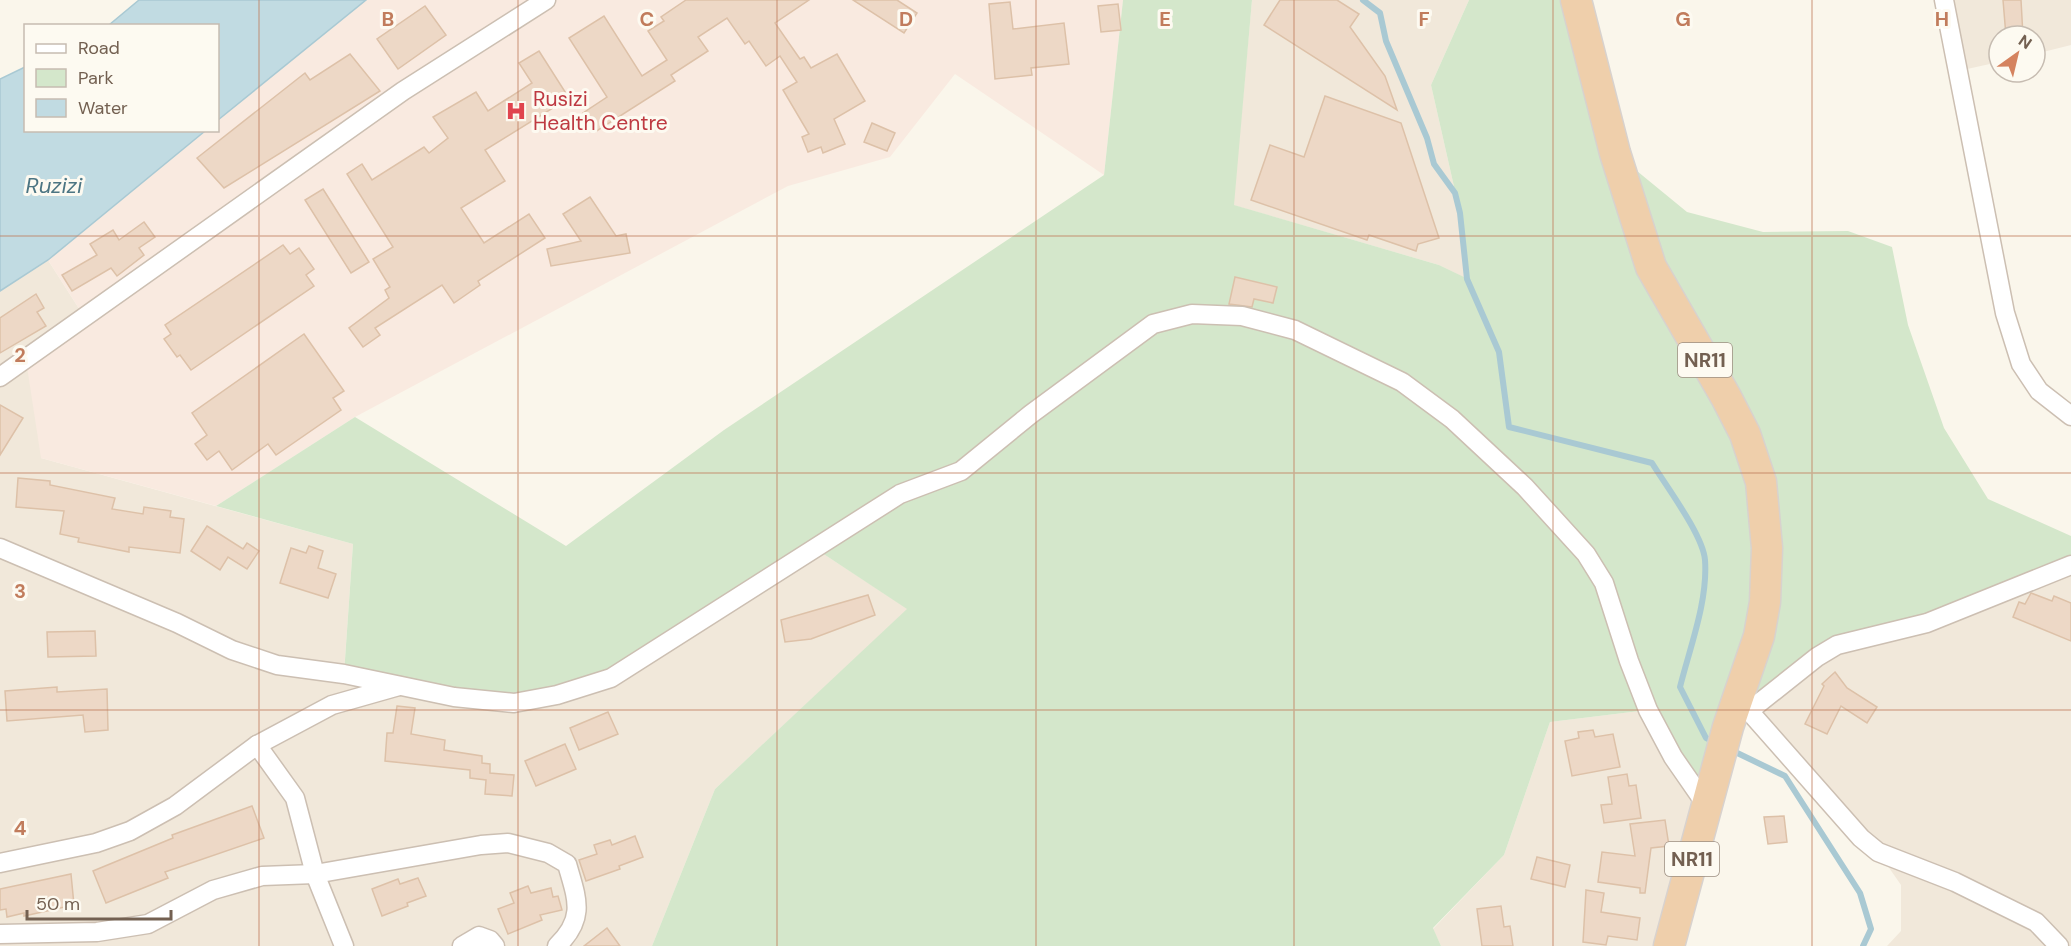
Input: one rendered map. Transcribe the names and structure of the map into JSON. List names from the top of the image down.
{
  "streets": {
    "highway": ["NR11"]
  },
  "water": ["Ruzizi"],
  "places": {
    "hospital": ["Rusizi Health Centre"]
  },
  "legend": ["Road", "Park", "Water"],
  "scale_bar": "50 m",
  "north": "top right",
  "grid": {
    "columns": [
      "B",
      "C",
      "D",
      "E",
      "F",
      "G",
      "H"
    ],
    "rows": ["2", "3", "4"]
  }
}
